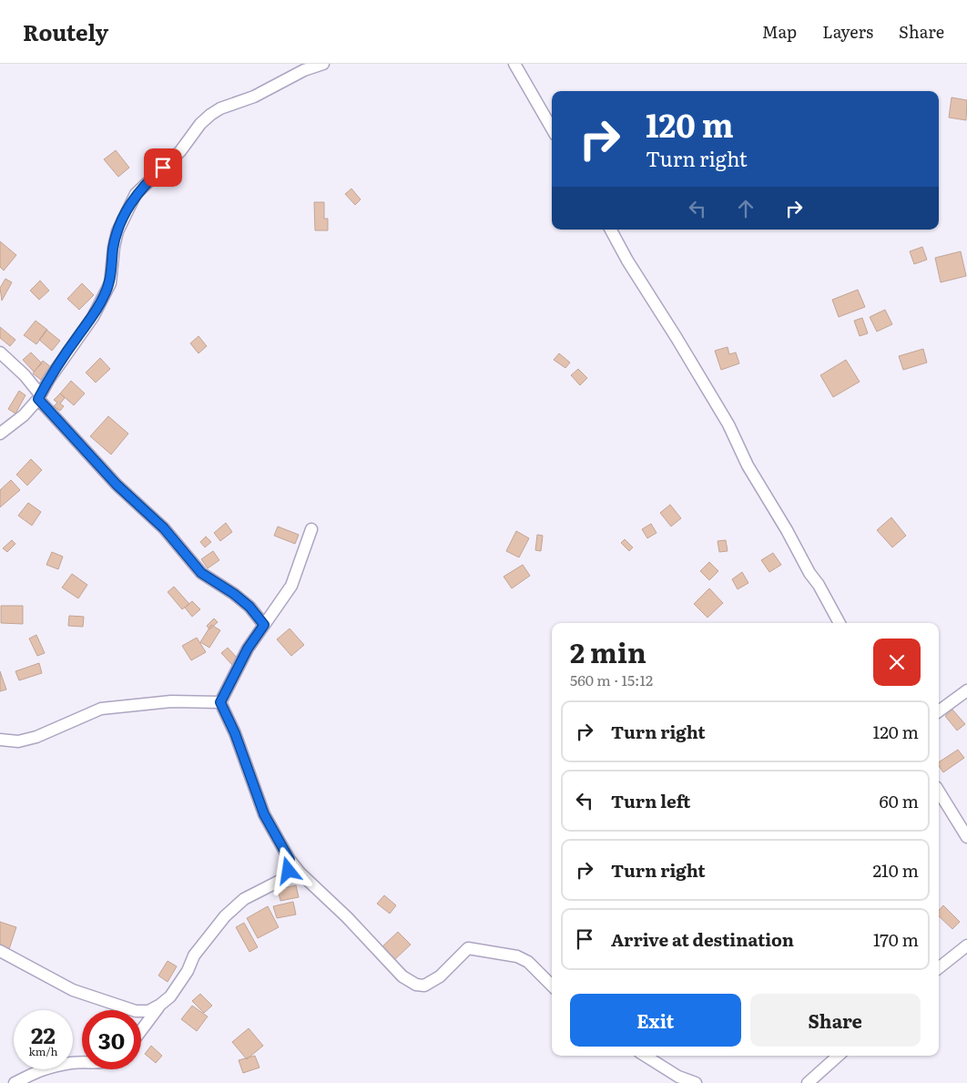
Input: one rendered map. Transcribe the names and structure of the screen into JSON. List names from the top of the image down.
{
  "page": {
    "header": "Routely",
    "nav": ["Map", "Layers", "Share"],
    "turn": ["120 m", "Turn right"],
    "heading": ["2 min", "560 m · 15:12"],
    "list": [
      {
        "name": "Turn right",
        "value": "120 m"
      },
      {
        "name": "Turn left",
        "value": "60 m"
      },
      {
        "name": "Turn right",
        "value": "210 m"
      },
      {
        "name": "Arrive at destination",
        "value": "170 m"
      }
    ],
    "buttons": ["Exit", "Share"],
    "speed": "22 km/h",
    "limit": "30"
  }
}
